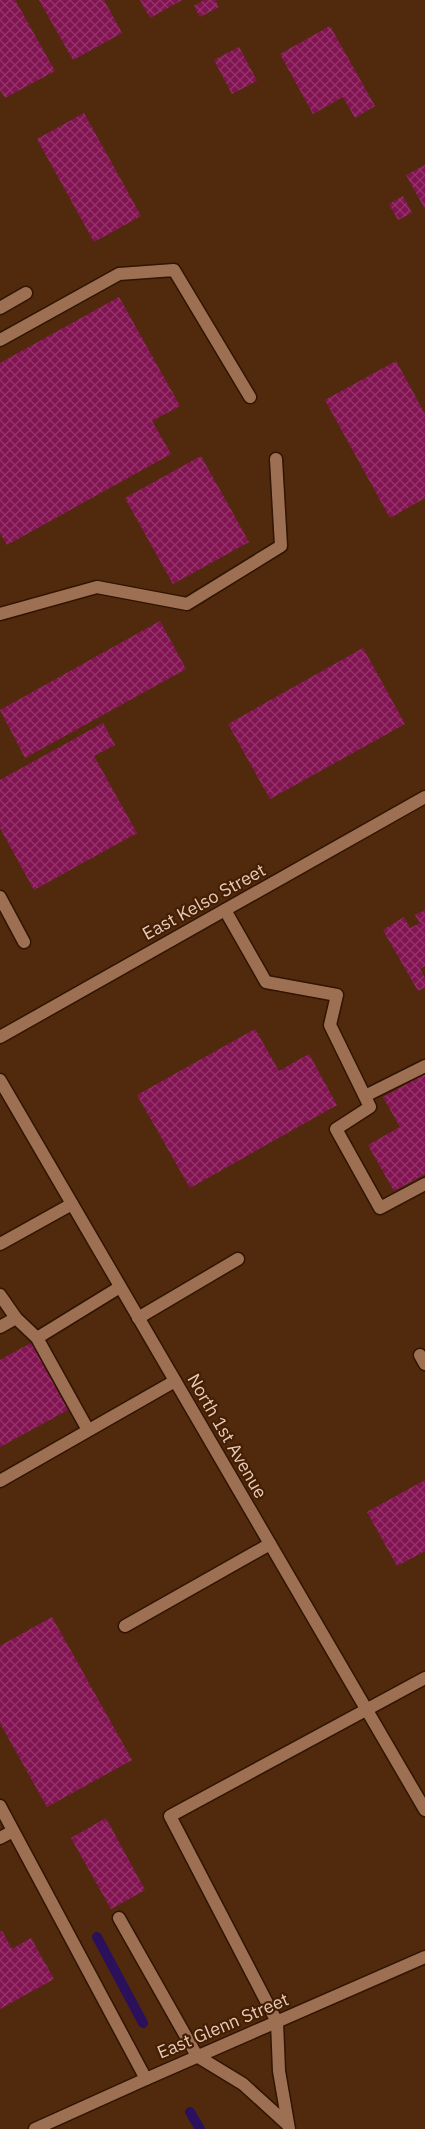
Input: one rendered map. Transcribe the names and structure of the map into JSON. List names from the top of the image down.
{
  "streets": {
    "street": ["East Kelso Street", "North 1st Avenue", "East Glenn Street"]
  }
}
